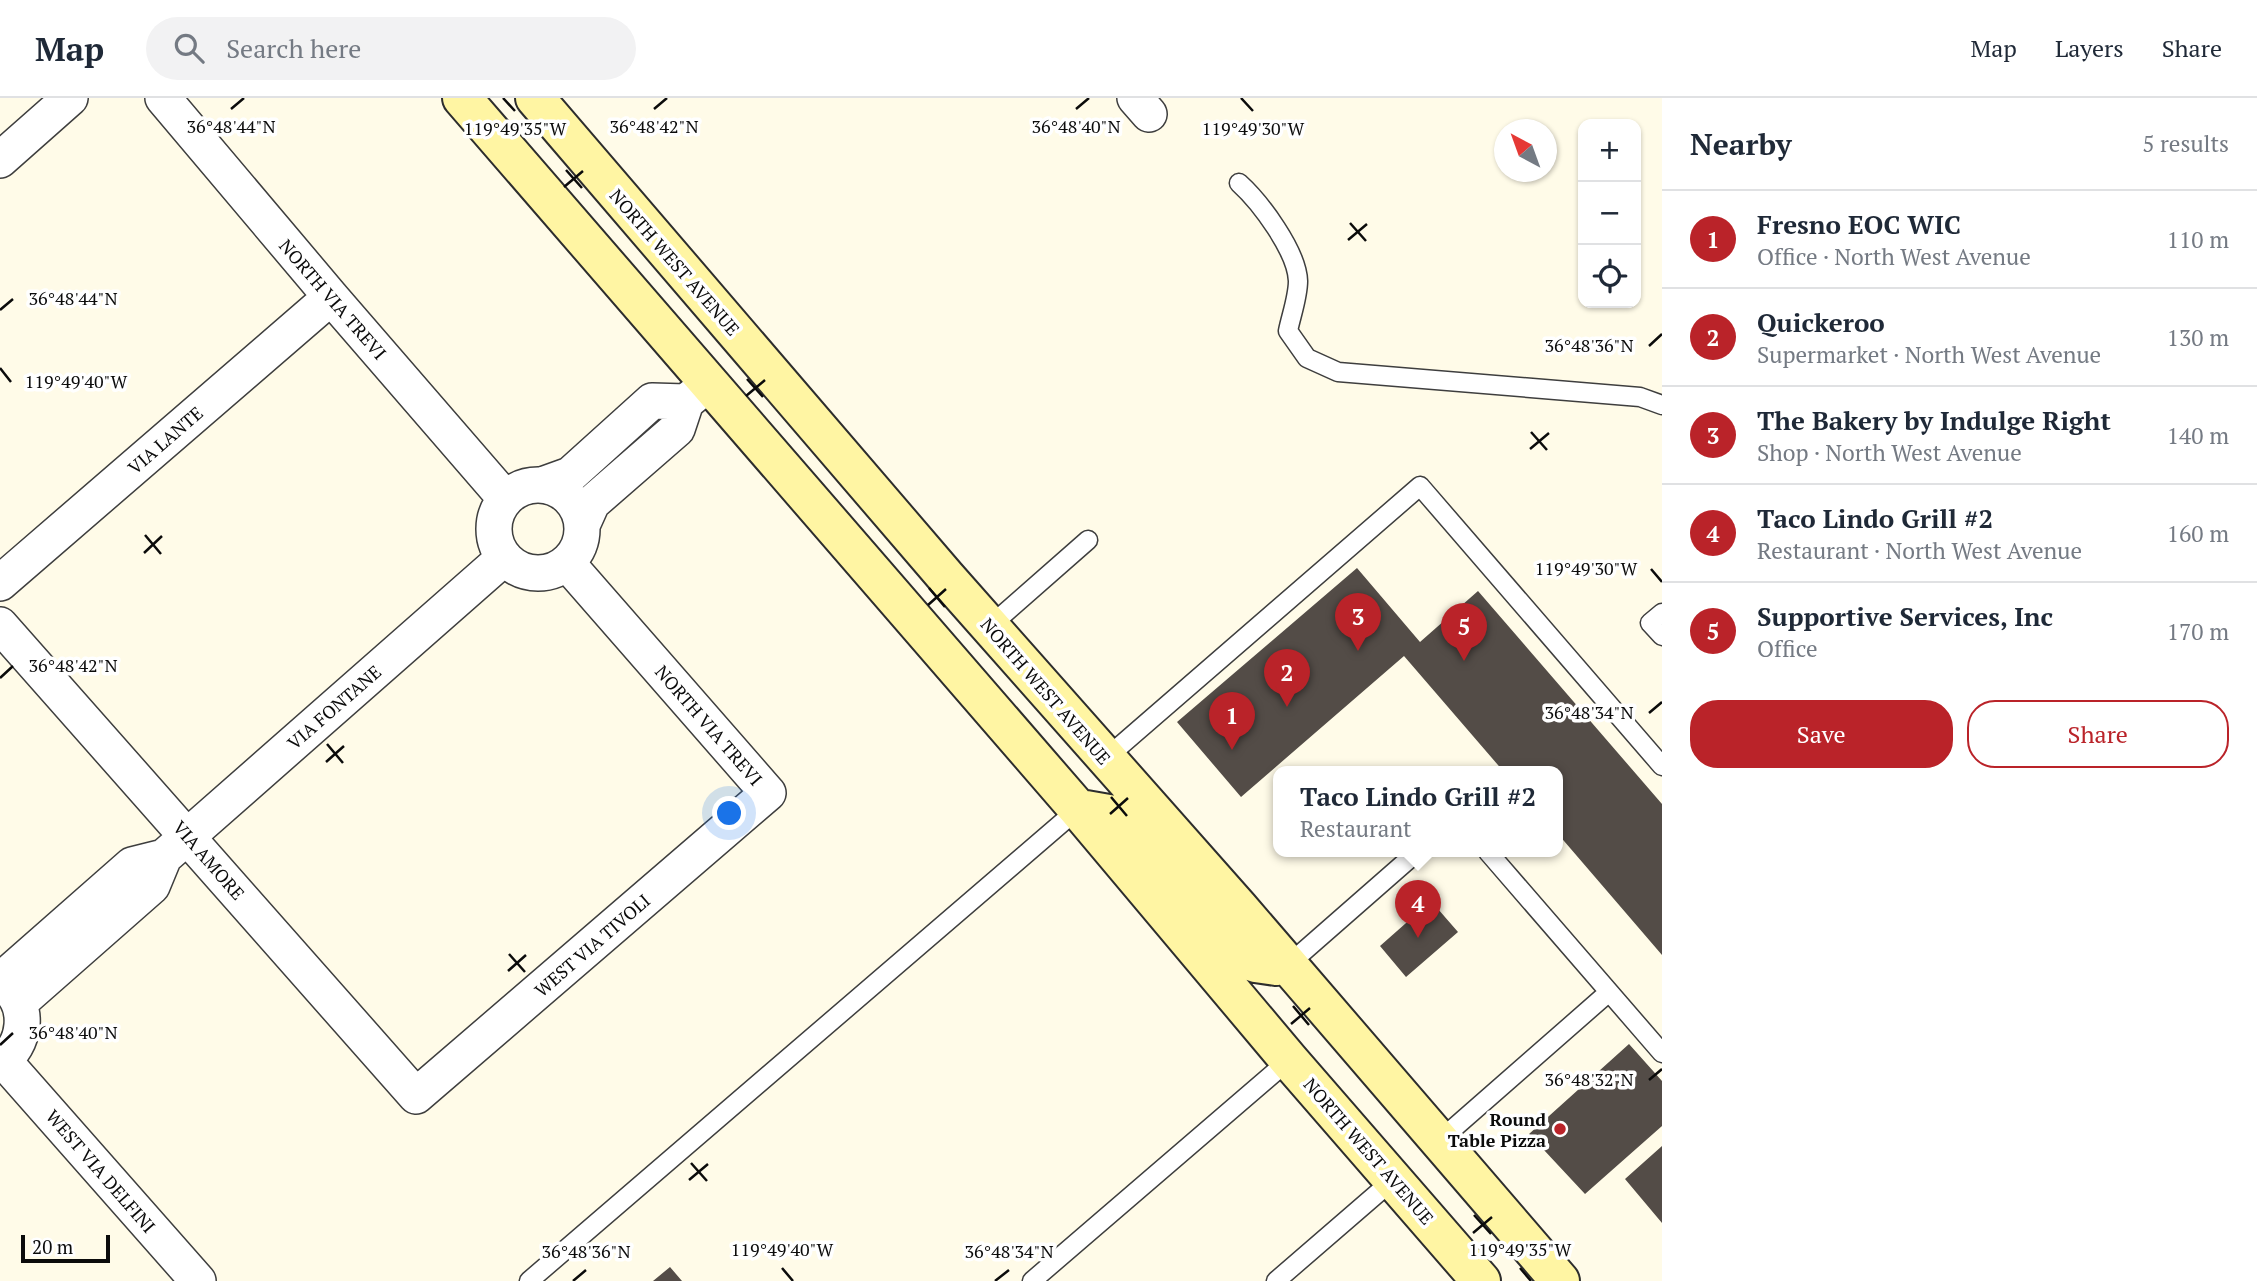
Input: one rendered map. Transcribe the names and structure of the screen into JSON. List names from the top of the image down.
{
  "streets": {
    "main road": ["NORTH WEST AVENUE"],
    "street": [
      "NORTH VIA TREVI",
      "VIA LANTE",
      "VIA FONTANE",
      "VIA AMORE",
      "WEST VIA TIVOLI",
      "WEST VIA DELFINI"
    ]
  },
  "crossings": [
    ["NORTH VIA TREVI", "VIA LANTE"],
    ["NORTH VIA TREVI", "VIA FONTANE"],
    ["NORTH VIA TREVI", "WEST VIA TIVOLI"],
    ["VIA FONTANE", "VIA AMORE"],
    ["VIA AMORE", "WEST VIA TIVOLI"]
  ],
  "places": ["Round Table Pizza"],
  "scale_bar": "20 m",
  "north": "top left",
  "page": {
    "header": "Map",
    "search": "Search here",
    "nav": ["Map", "Layers", "Share"],
    "heading": ["Nearby", "5 results"],
    "map_buttons": ["+", "−"],
    "list": [
      {
        "mark": "1",
        "name": "Fresno EOC WIC",
        "note": "Office · North West Avenue",
        "value": "110 m"
      },
      {
        "mark": "2",
        "name": "Quickeroo",
        "note": "Supermarket · North West Avenue",
        "value": "130 m"
      },
      {
        "mark": "3",
        "name": "The Bakery by Indulge Right",
        "note": "Shop · North West Avenue",
        "value": "140 m"
      },
      {
        "mark": "4",
        "name": "Taco Lindo Grill #2",
        "note": "Restaurant · North West Avenue",
        "value": "160 m"
      },
      {
        "mark": "5",
        "name": "Supportive Services, Inc",
        "note": "Office",
        "value": "170 m"
      }
    ],
    "pins": [
      "3",
      "5",
      "2",
      "1",
      "4"
    ],
    "buttons": ["Save", "Share"],
    "popup": ["Taco Lindo Grill #2", "Restaurant"],
    "scale": "20 m"
  },
  "coordinates": [
    "36°48'42\"N",
    "36°48'44\"N",
    "36°48'40\"N",
    "119°49'35\"W",
    "119°49'30\"W",
    "36°48'36\"N",
    "119°49'40\"W",
    "36°48'34\"N",
    "36°48'32\"N"
  ]
}
